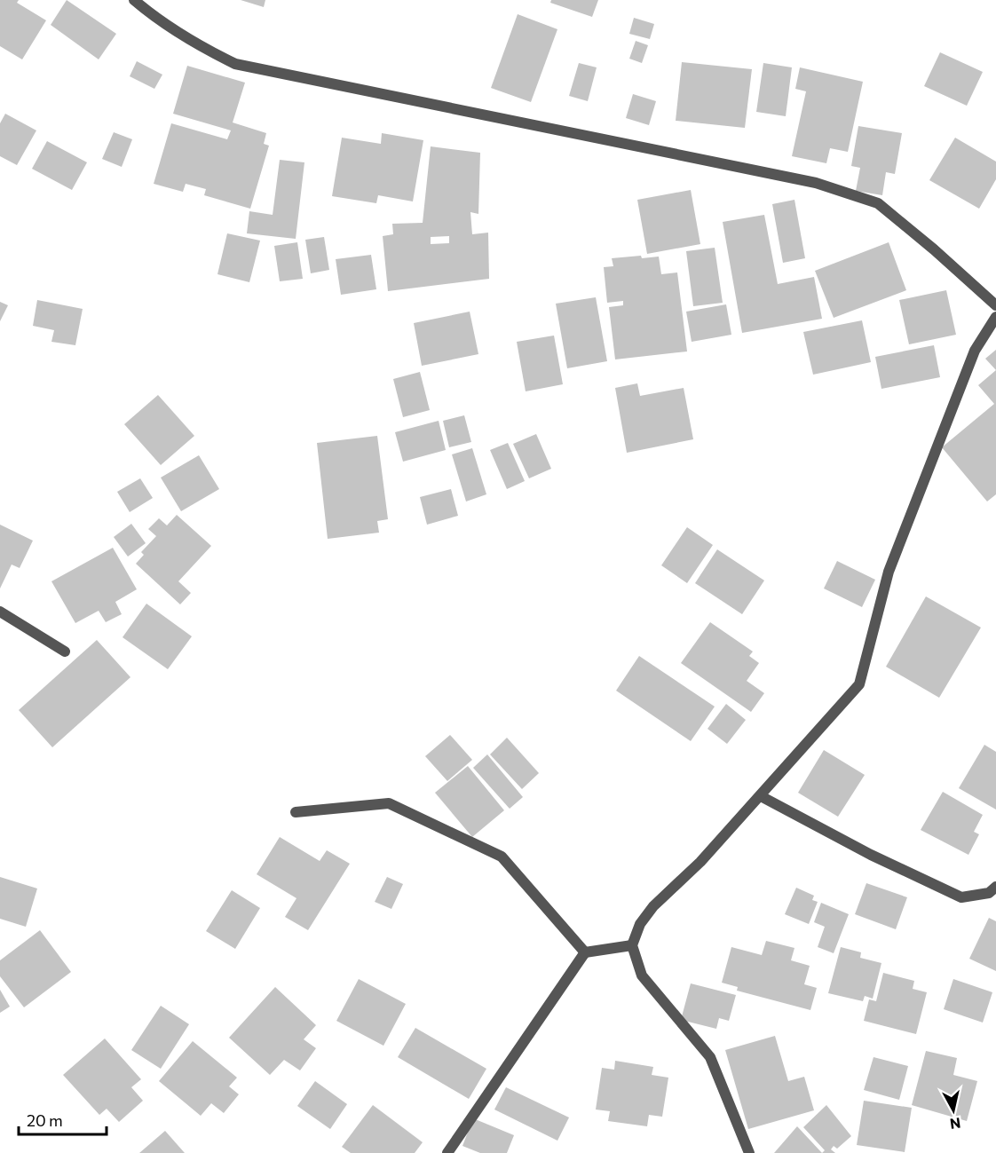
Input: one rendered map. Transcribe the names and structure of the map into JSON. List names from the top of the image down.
{
  "scale_bar": "20 m",
  "north": "bottom"
}
